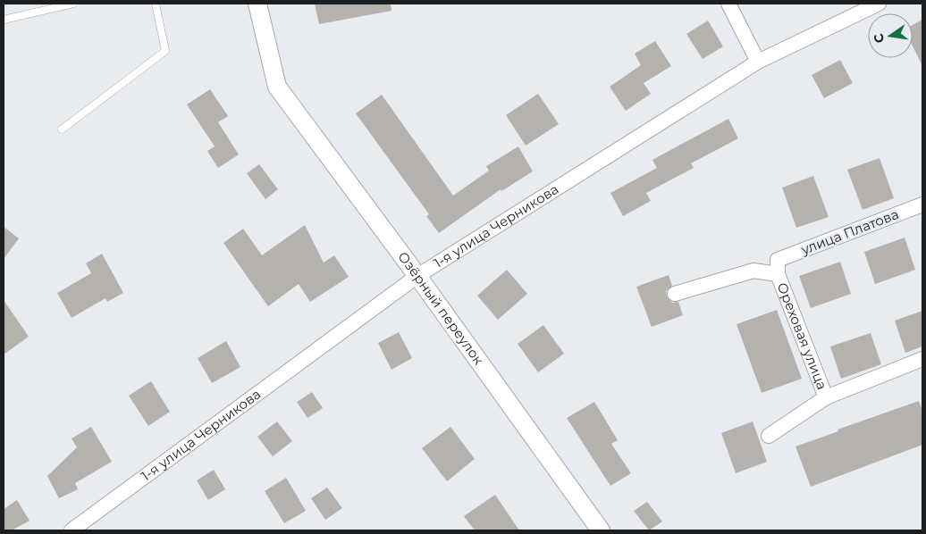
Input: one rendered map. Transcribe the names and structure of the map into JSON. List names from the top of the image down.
{
  "streets": {
    "street": [
      "1-я улица Черникова",
      "улица Платова",
      "Озёрный переулок",
      "Ореховая улица"
    ]
  },
  "crossings": [
    ["1-я улица Черникова", "Озёрный переулок"],
    ["улица Платова", "Ореховая улица"]
  ],
  "north": "left"
}
